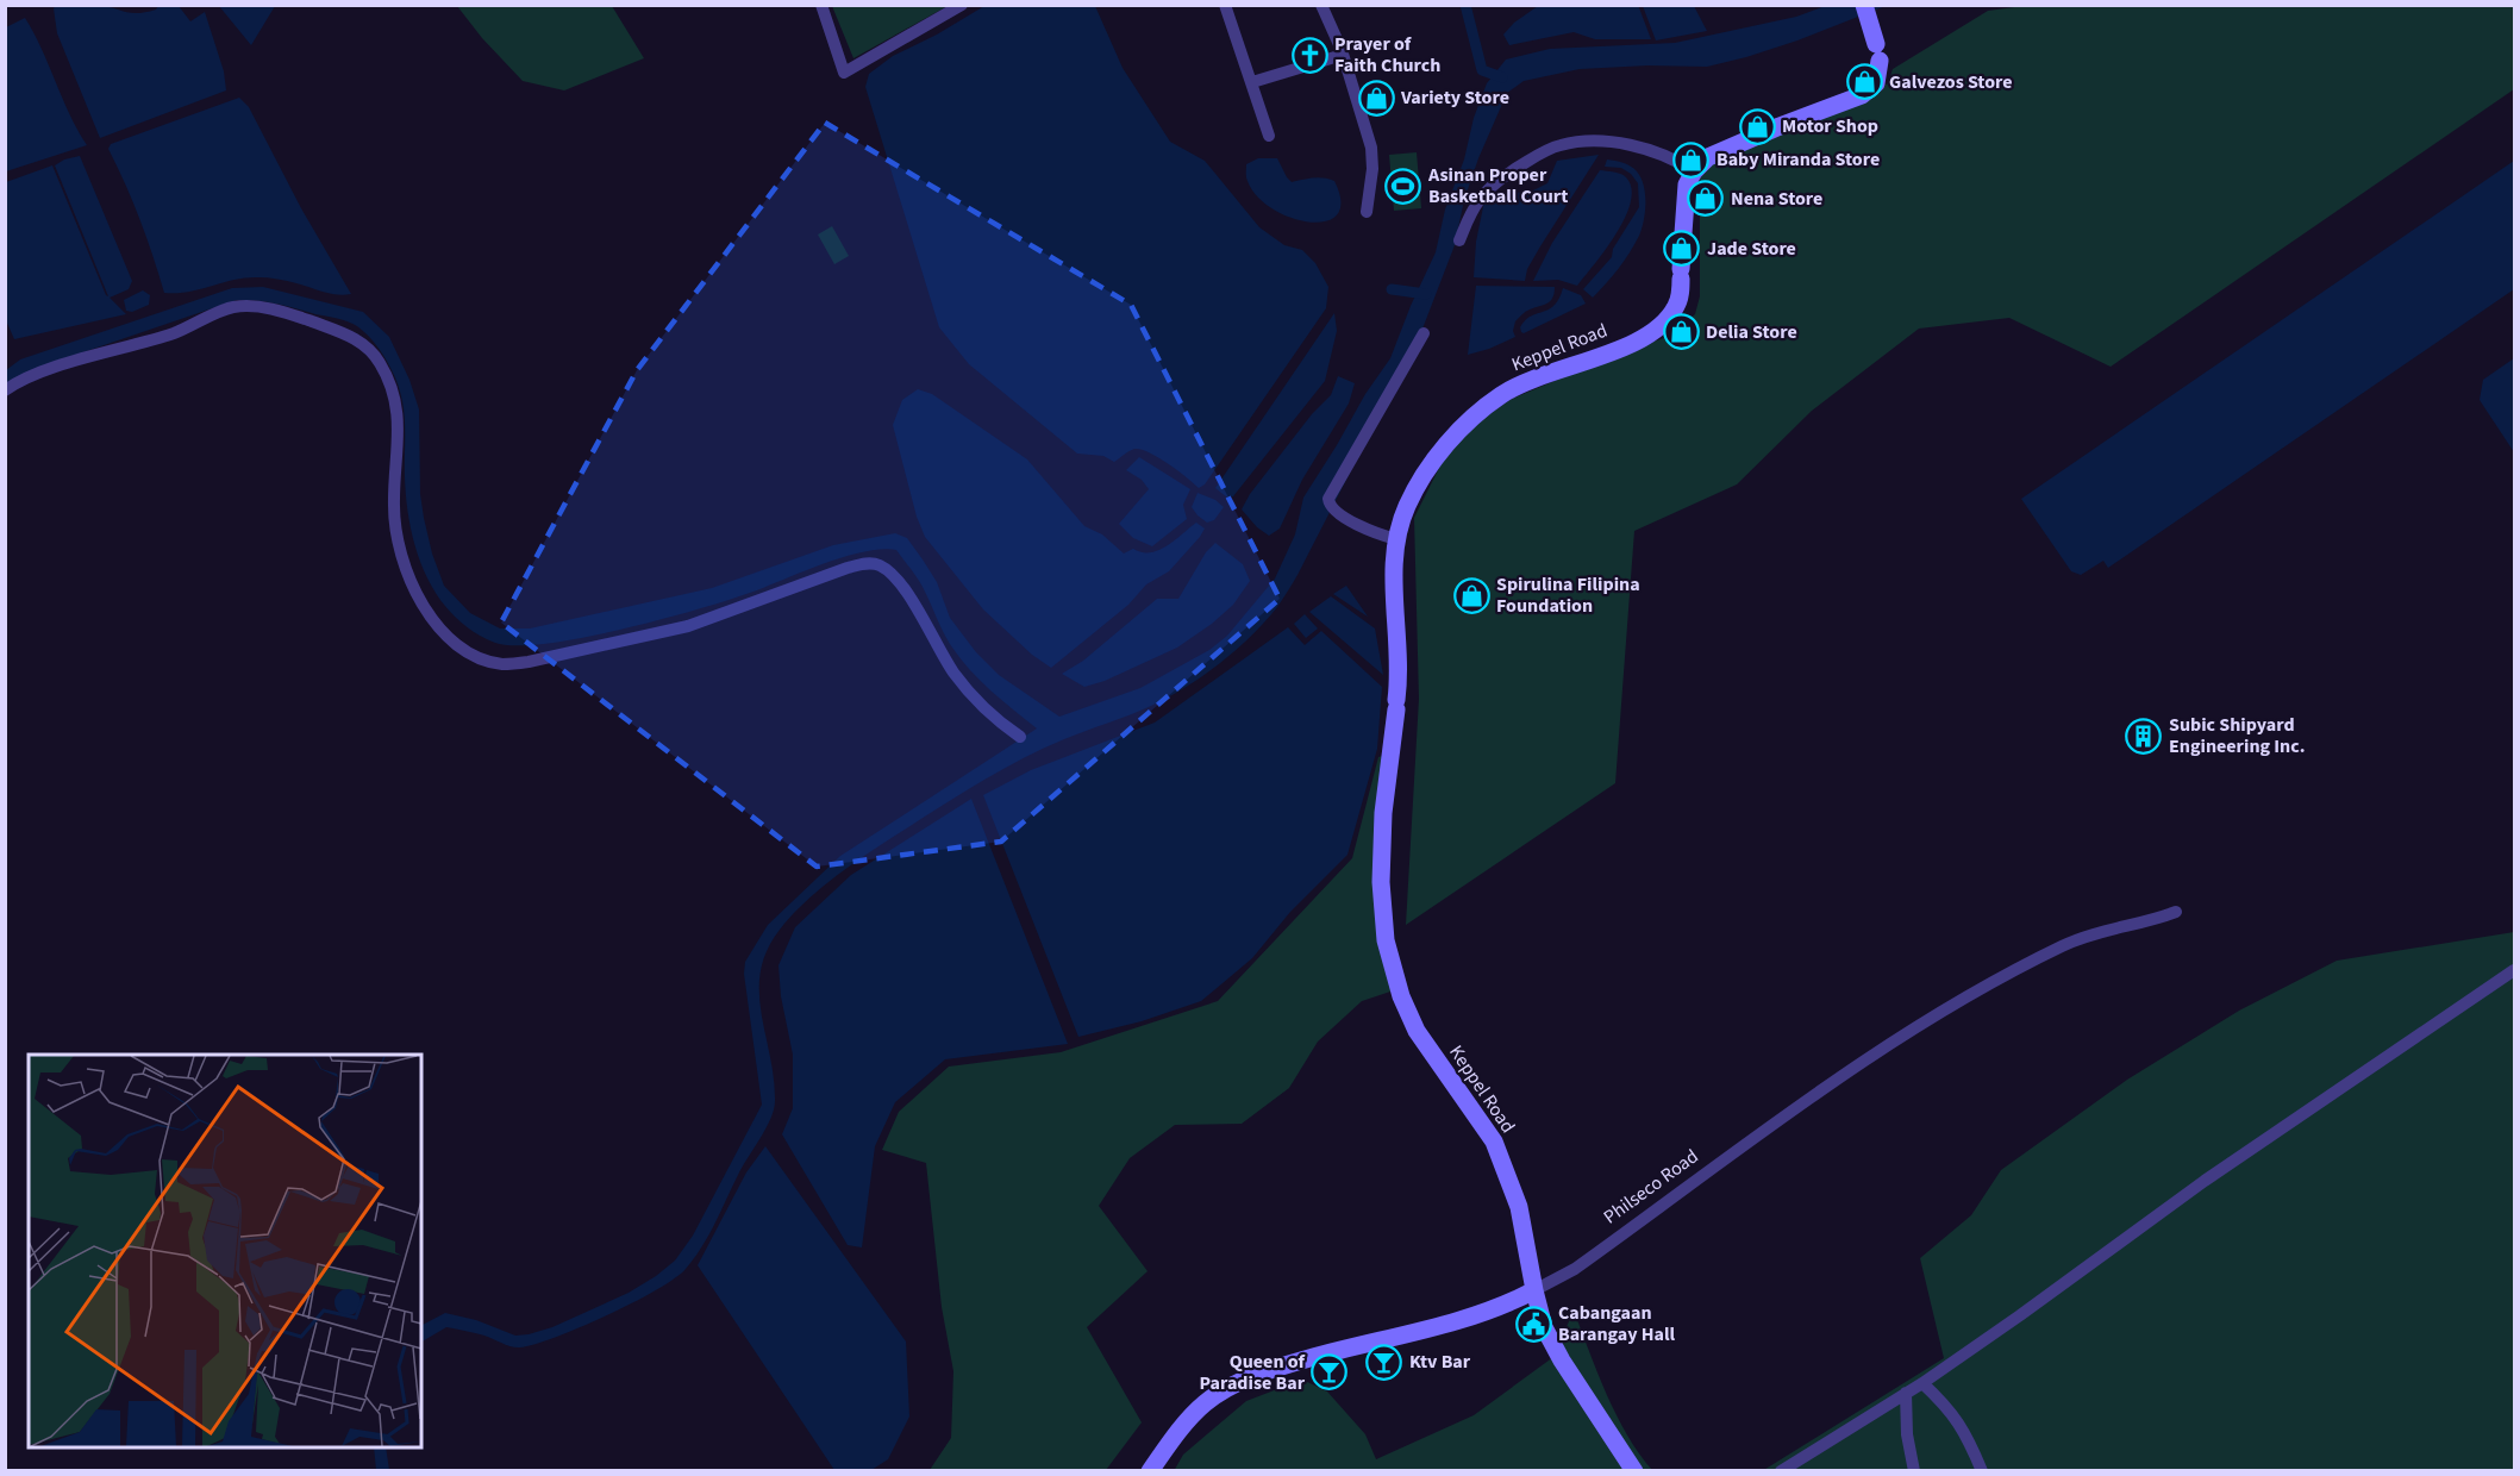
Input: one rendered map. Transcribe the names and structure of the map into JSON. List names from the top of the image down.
{
  "streets": {
    "street": ["Keppel Road", "Philseco Road"]
  },
  "crossings": [
    ["Keppel Road", "Philseco Road"]
  ],
  "places": {
    "church": ["Prayer of Faith Church"],
    "shop": [
      "Galvezos Store",
      "Variety Store",
      "Motor Shop",
      "Baby Miranda Store",
      "Nena Store",
      "Jade Store",
      "Delia Store",
      "Spirulina Filipina Foundation"
    ],
    "sports": ["Asinan Proper Basketball Court"],
    "building": ["Subic Shipyard Engineering Inc."],
    "public building": ["Cabangaan Barangay Hall"],
    "bar": ["Ktv Bar", "Queen of Paradise Bar"]
  }
}
